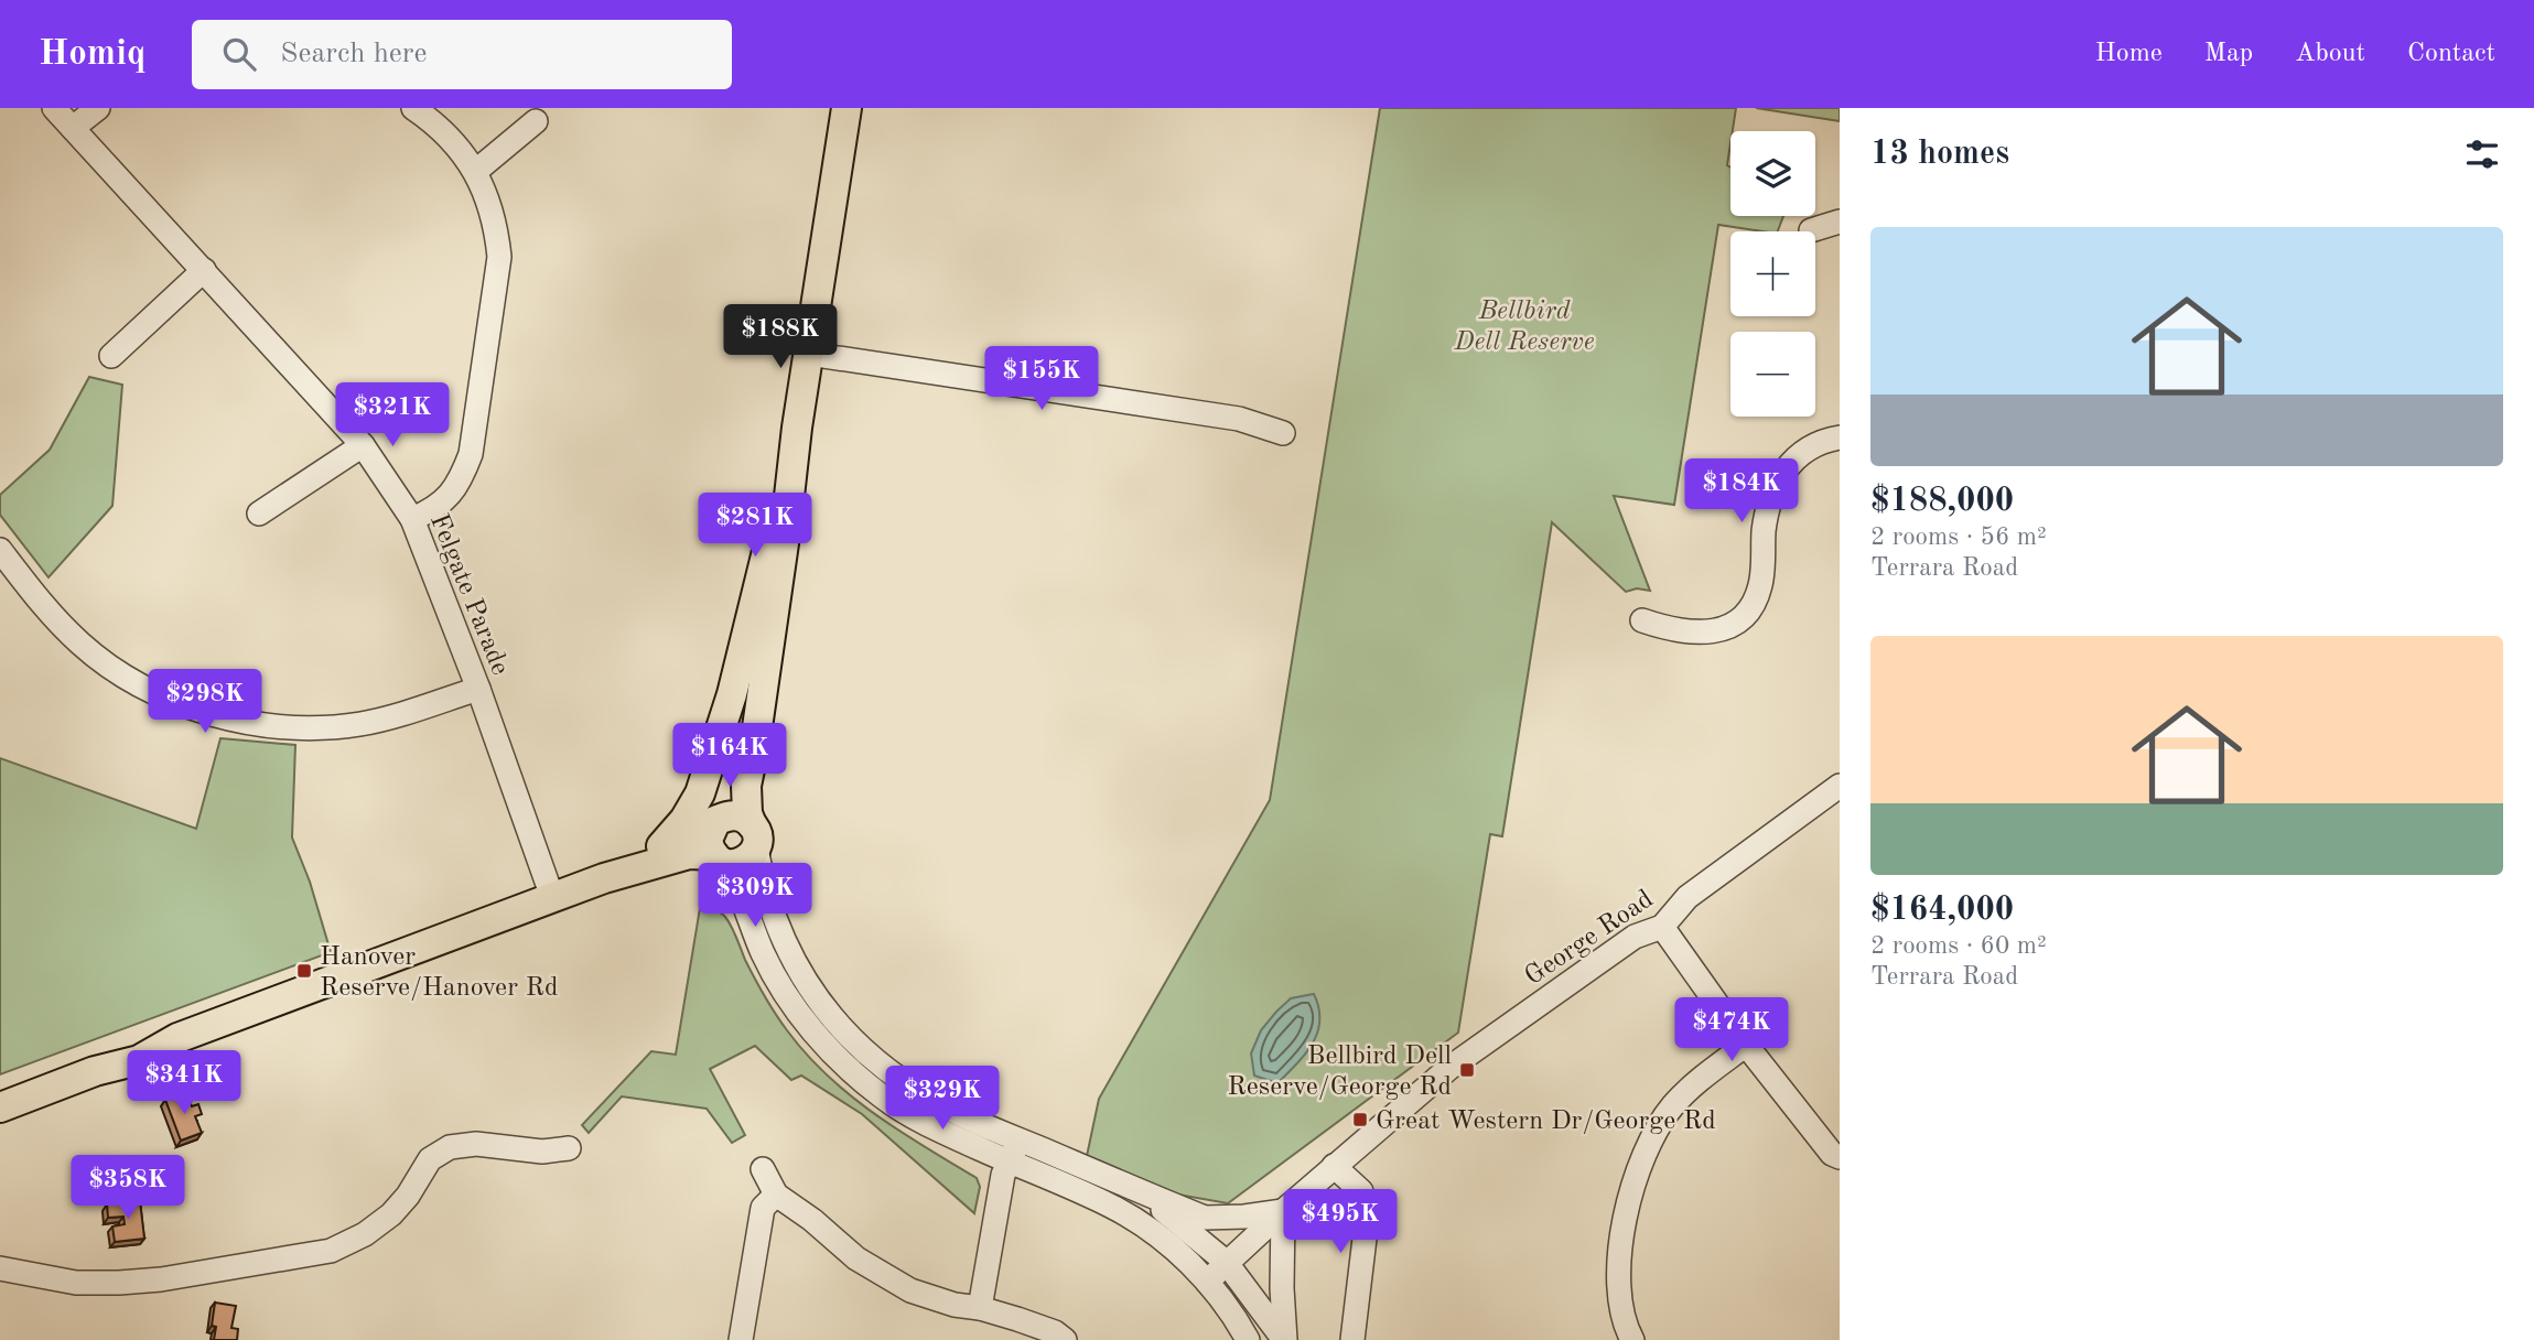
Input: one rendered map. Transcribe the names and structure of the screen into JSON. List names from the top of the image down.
{
  "streets": {
    "street": ["Felgate Parade", "George Road"]
  },
  "parks": ["Bellbird Dell Reserve"],
  "places": {
    "transit": ["Hanover Reserve/Hanover Rd", "Bellbird Dell Reserve/George Rd", "Great Western Dr/George Rd"]
  },
  "page": {
    "header": "Homiq",
    "search": "Search here",
    "nav": [
      "Home",
      "Map",
      "About",
      "Contact"
    ],
    "heading": "13 homes",
    "map_buttons": ["+", "−"],
    "list": [
      {
        "name": "$188,000",
        "note": "2 rooms · 56 m² · Terrara Road"
      },
      {
        "name": "$164,000",
        "note": "2 rooms · 60 m² · Terrara Road"
      }
    ],
    "price": [
      "$188K",
      "$155K",
      "$321K",
      "$184K",
      "$281K",
      "$298K",
      "$164K",
      "$309K",
      "$474K",
      "$341K",
      "$329K",
      "$358K",
      "$495K"
    ]
  }
}
